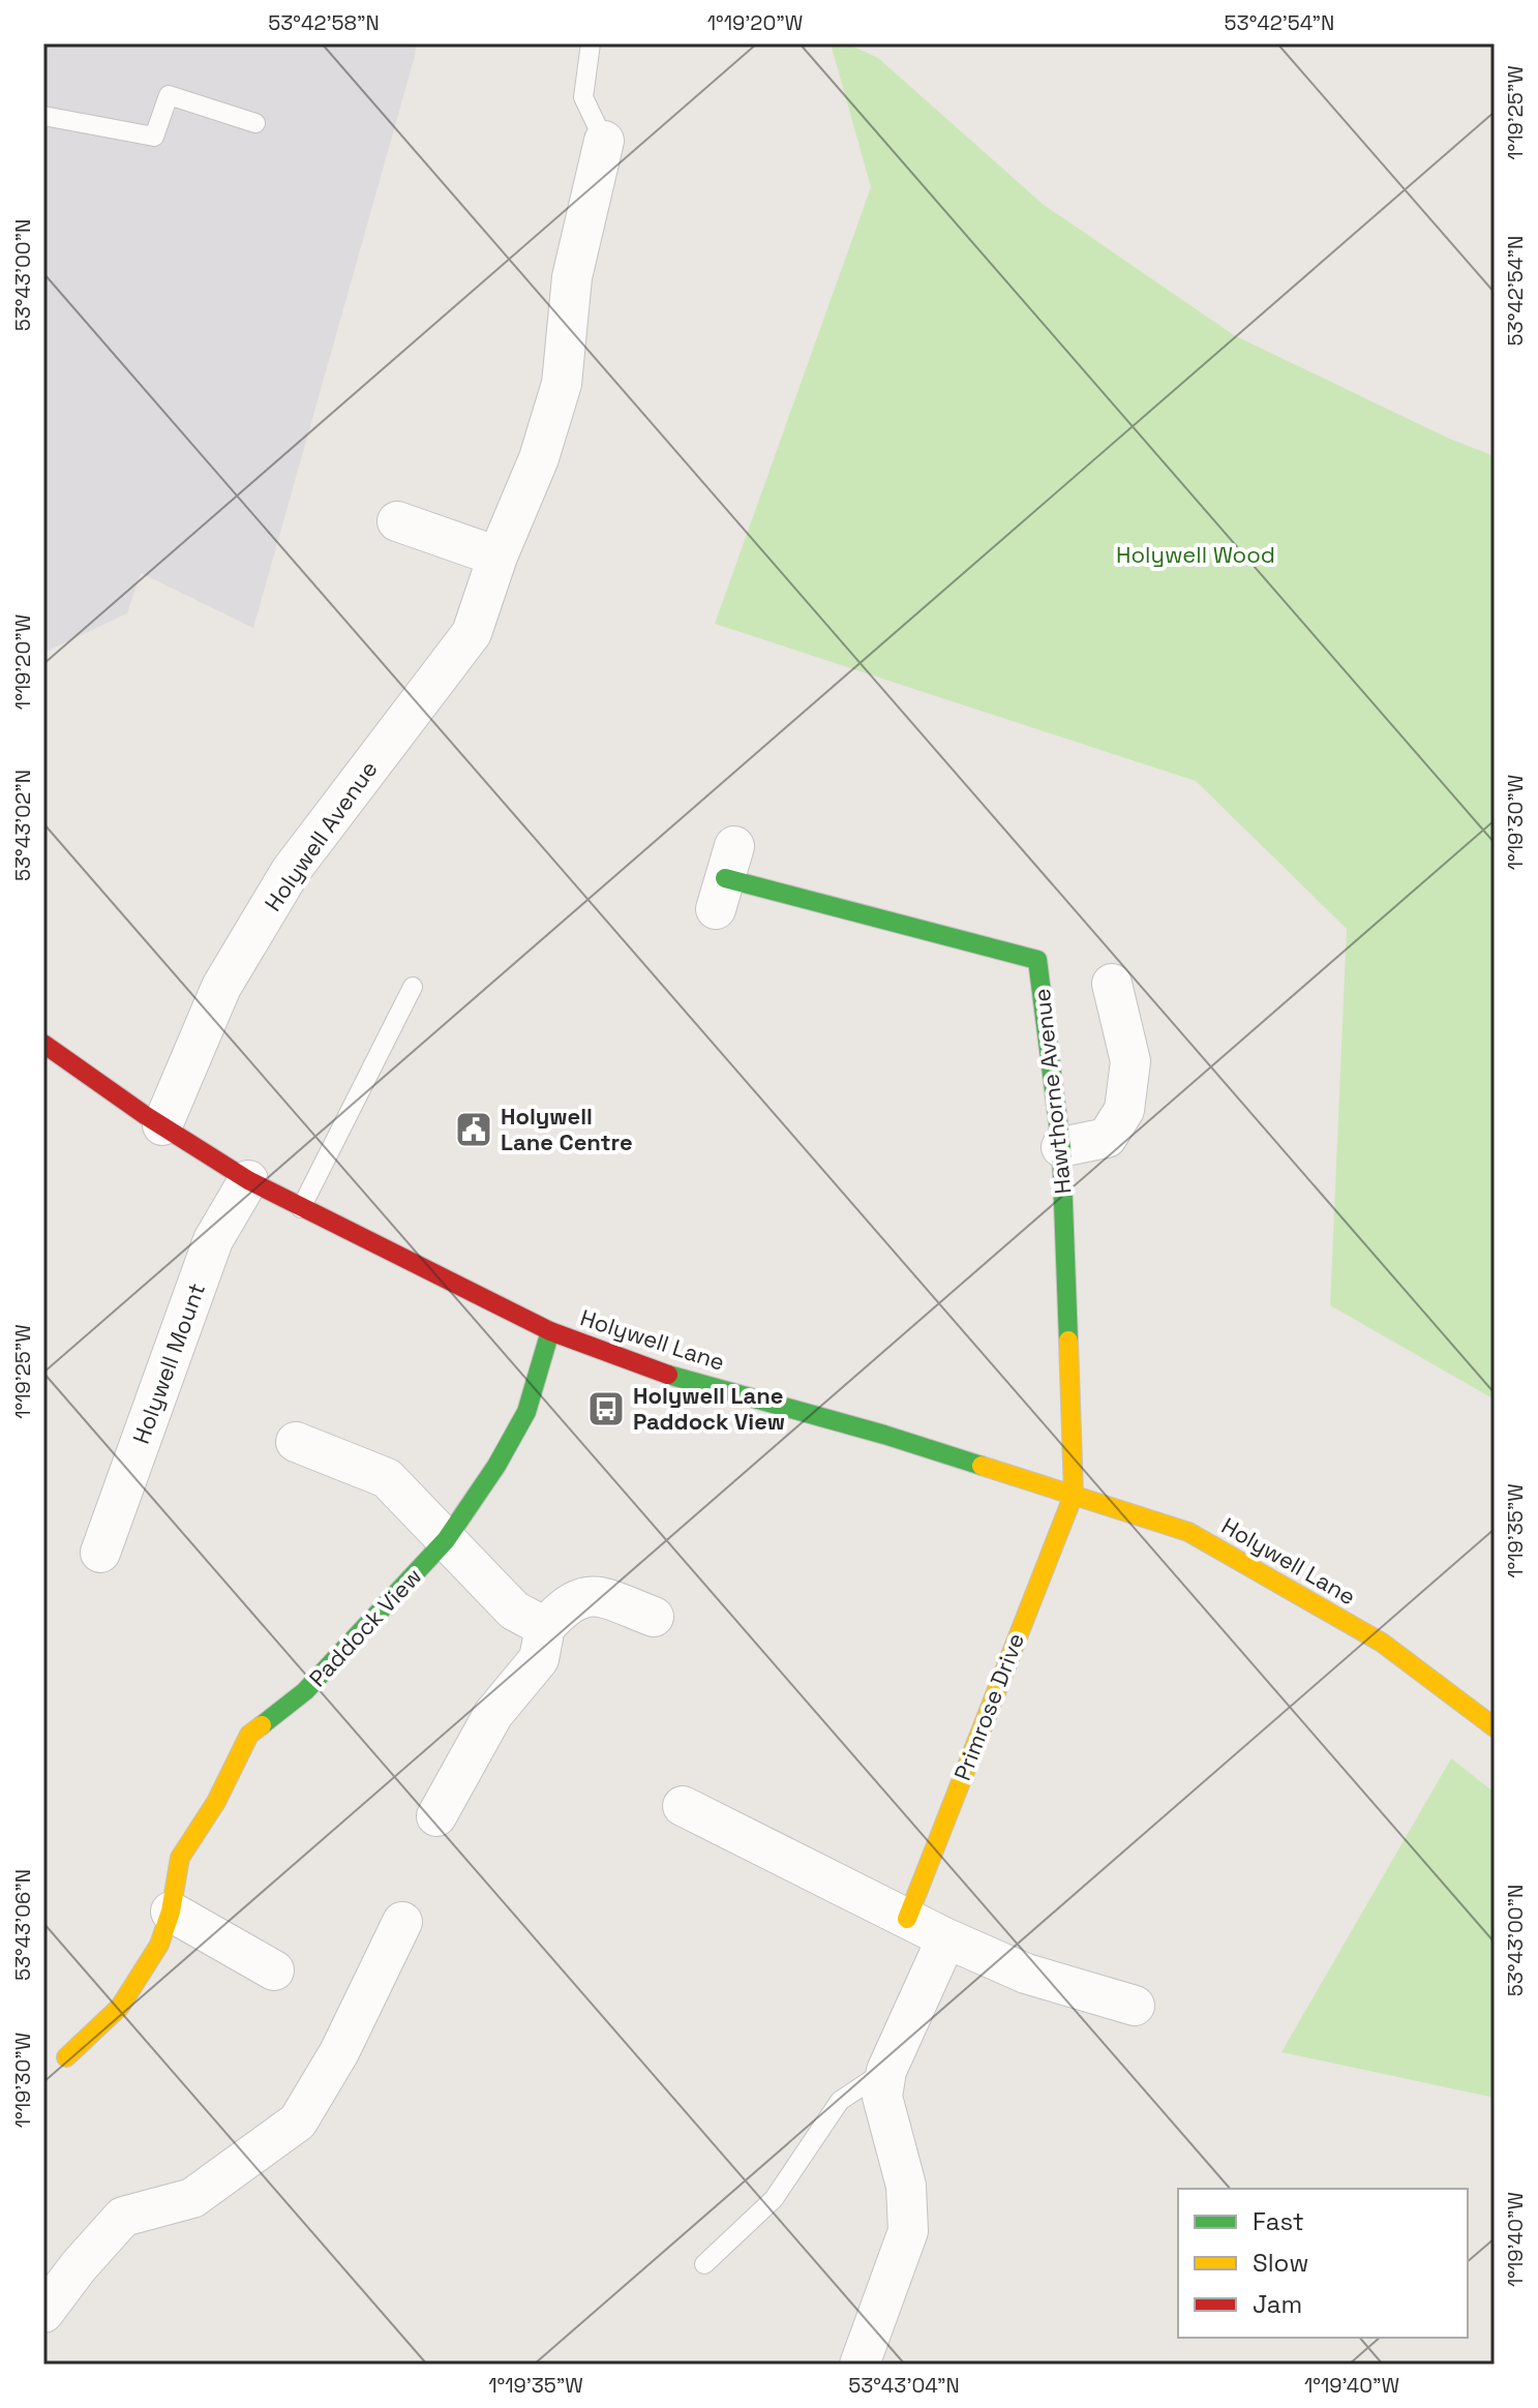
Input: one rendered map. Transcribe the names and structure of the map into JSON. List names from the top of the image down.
{
  "streets": {
    "street": [
      "Holywell Avenue",
      "Hawthorne Avenue",
      "Holywell Lane",
      "Holywell Mount",
      "Paddock View",
      "Primrose Drive"
    ]
  },
  "crossings": [
    ["Holywell Avenue", "Holywell Lane"],
    ["Hawthorne Avenue", "Holywell Lane"],
    ["Hawthorne Avenue", "Primrose Drive"],
    ["Holywell Lane", "Holywell Mount"],
    ["Holywell Lane", "Paddock View"],
    ["Holywell Lane", "Primrose Drive"]
  ],
  "parks": ["Holywell Wood"],
  "places": {
    "public building": ["Holywell Lane Centre"],
    "bus stop": ["Holywell Lane Paddock View"]
  },
  "legend": ["Fast", "Slow", "Jam"],
  "coordinates": [
    "53°42'58\"N",
    "1°19'20\"W",
    "53°42'54\"N",
    "1°19'25\"W",
    "53°43'00\"N",
    "1°19'30\"W",
    "53°43'02\"N",
    "1°19'35\"W",
    "53°43'06\"N",
    "1°19'40\"W",
    "53°43'04\"N"
  ]
}
